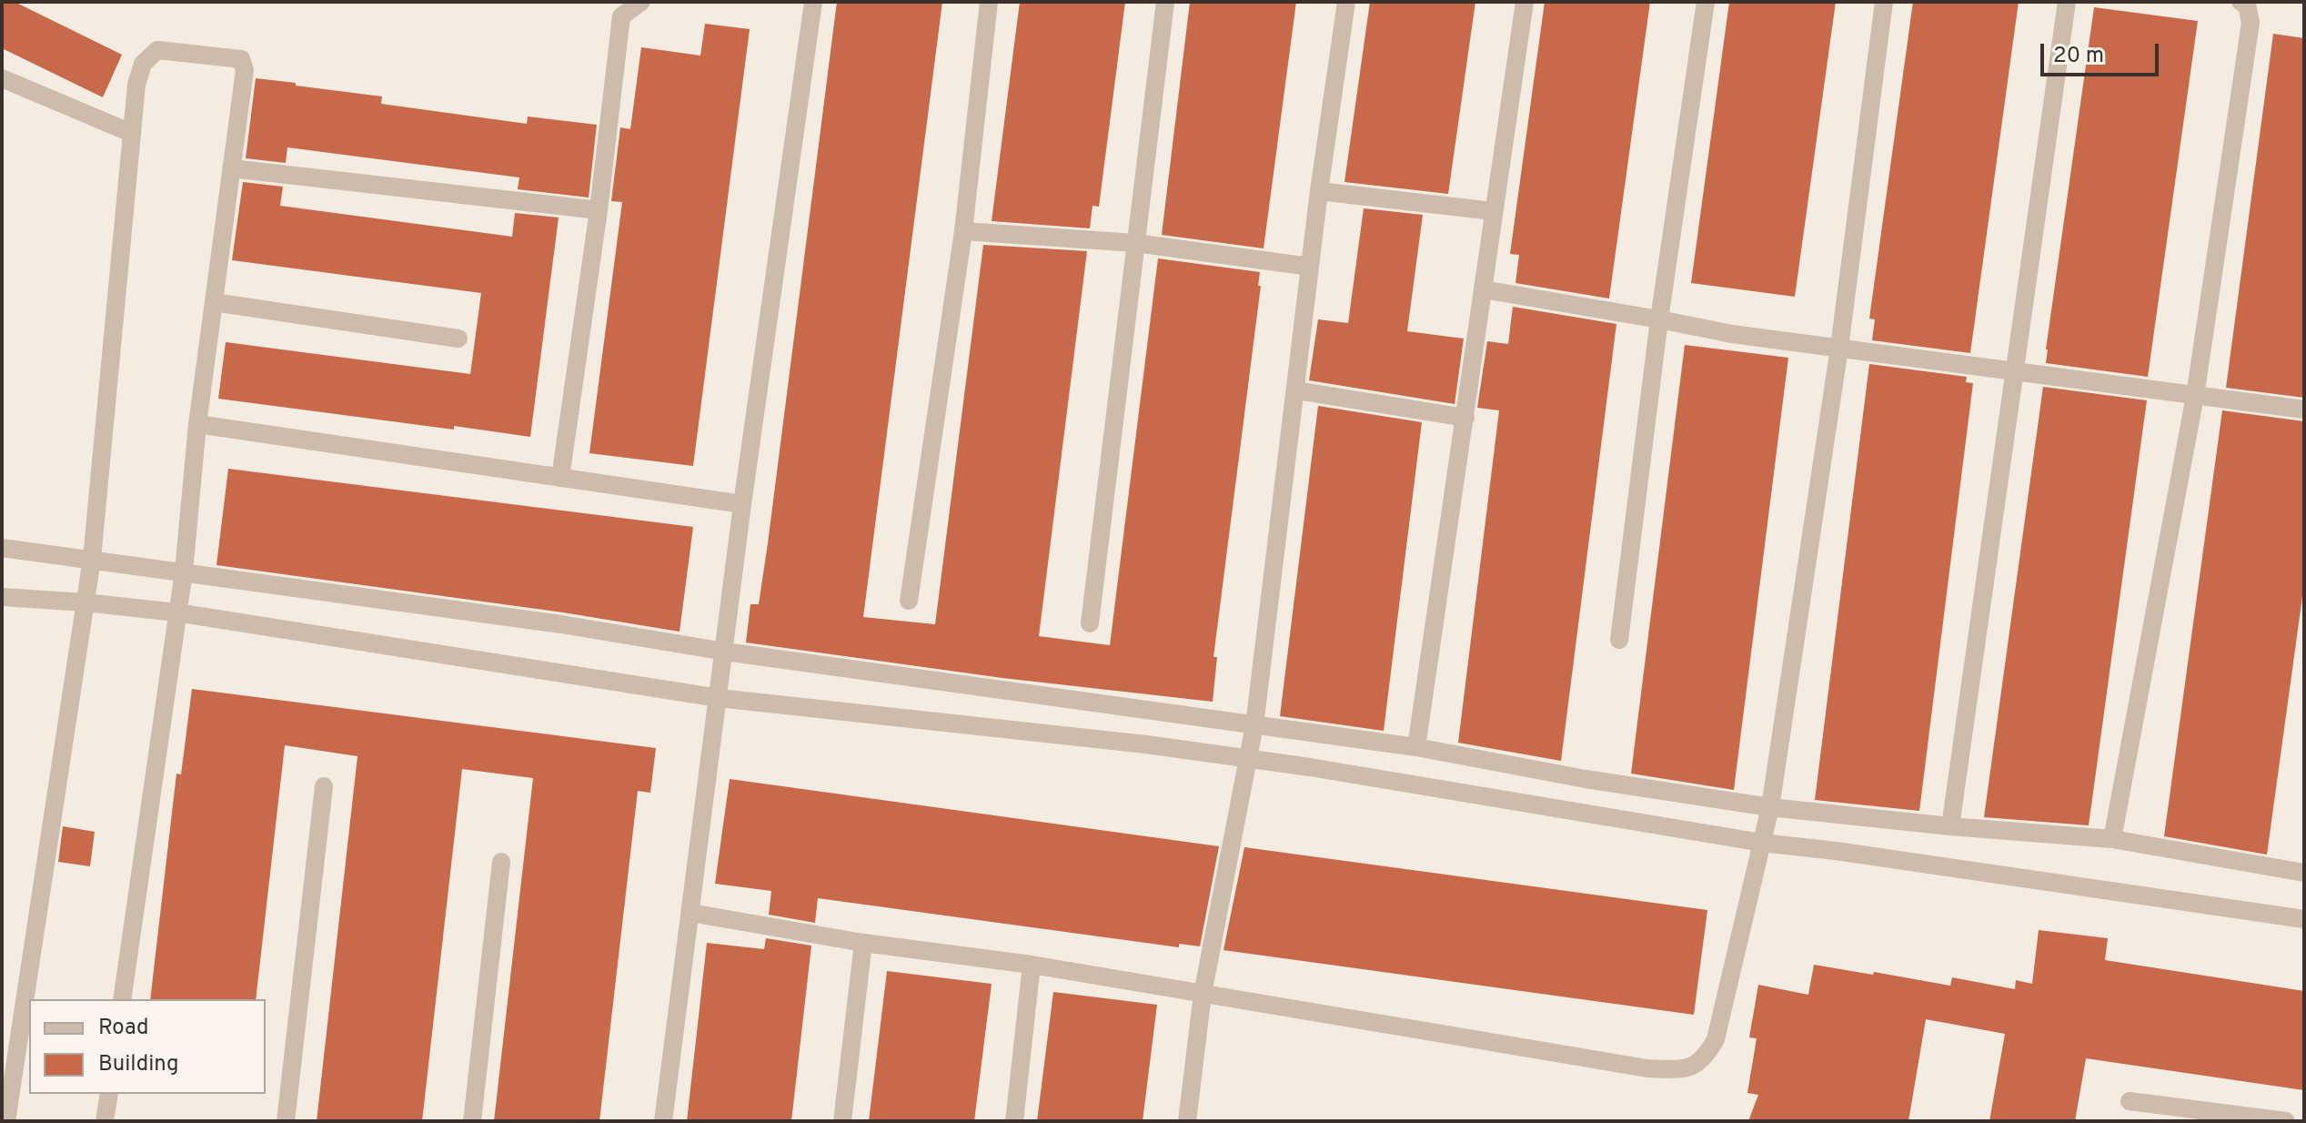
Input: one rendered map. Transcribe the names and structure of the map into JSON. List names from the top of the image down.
{
  "legend": ["Road", "Building"],
  "scale_bar": "20 m"
}
